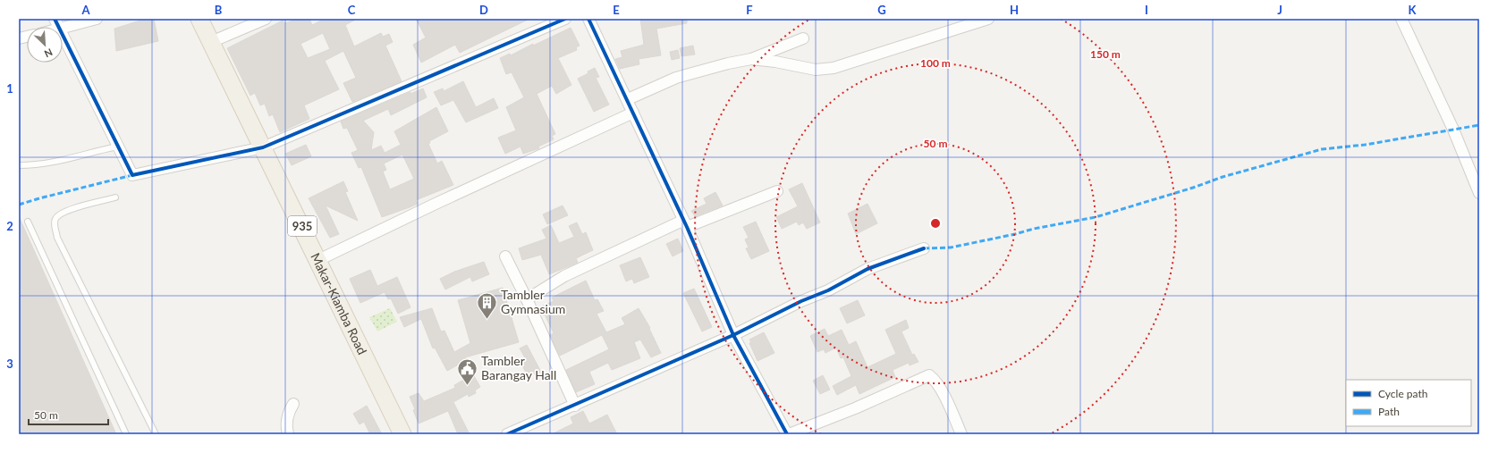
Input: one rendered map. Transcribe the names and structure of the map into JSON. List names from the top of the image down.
{
  "streets": {
    "main road": ["935", "Makar-Kiamba Road"]
  },
  "places": {
    "building": ["Tambler Gymnasium"],
    "public building": ["Tambler Barangay Hall"]
  },
  "legend": ["Cycle path", "Path"],
  "scale_bar": "50 m",
  "north": "bottom right",
  "grid": {
    "columns": [
      "A",
      "B",
      "C",
      "D",
      "E",
      "F",
      "G",
      "H",
      "I",
      "J",
      "K"
    ],
    "rows": ["1", "2", "3"]
  },
  "rings": ["150 m", "100 m", "50 m"]
}
